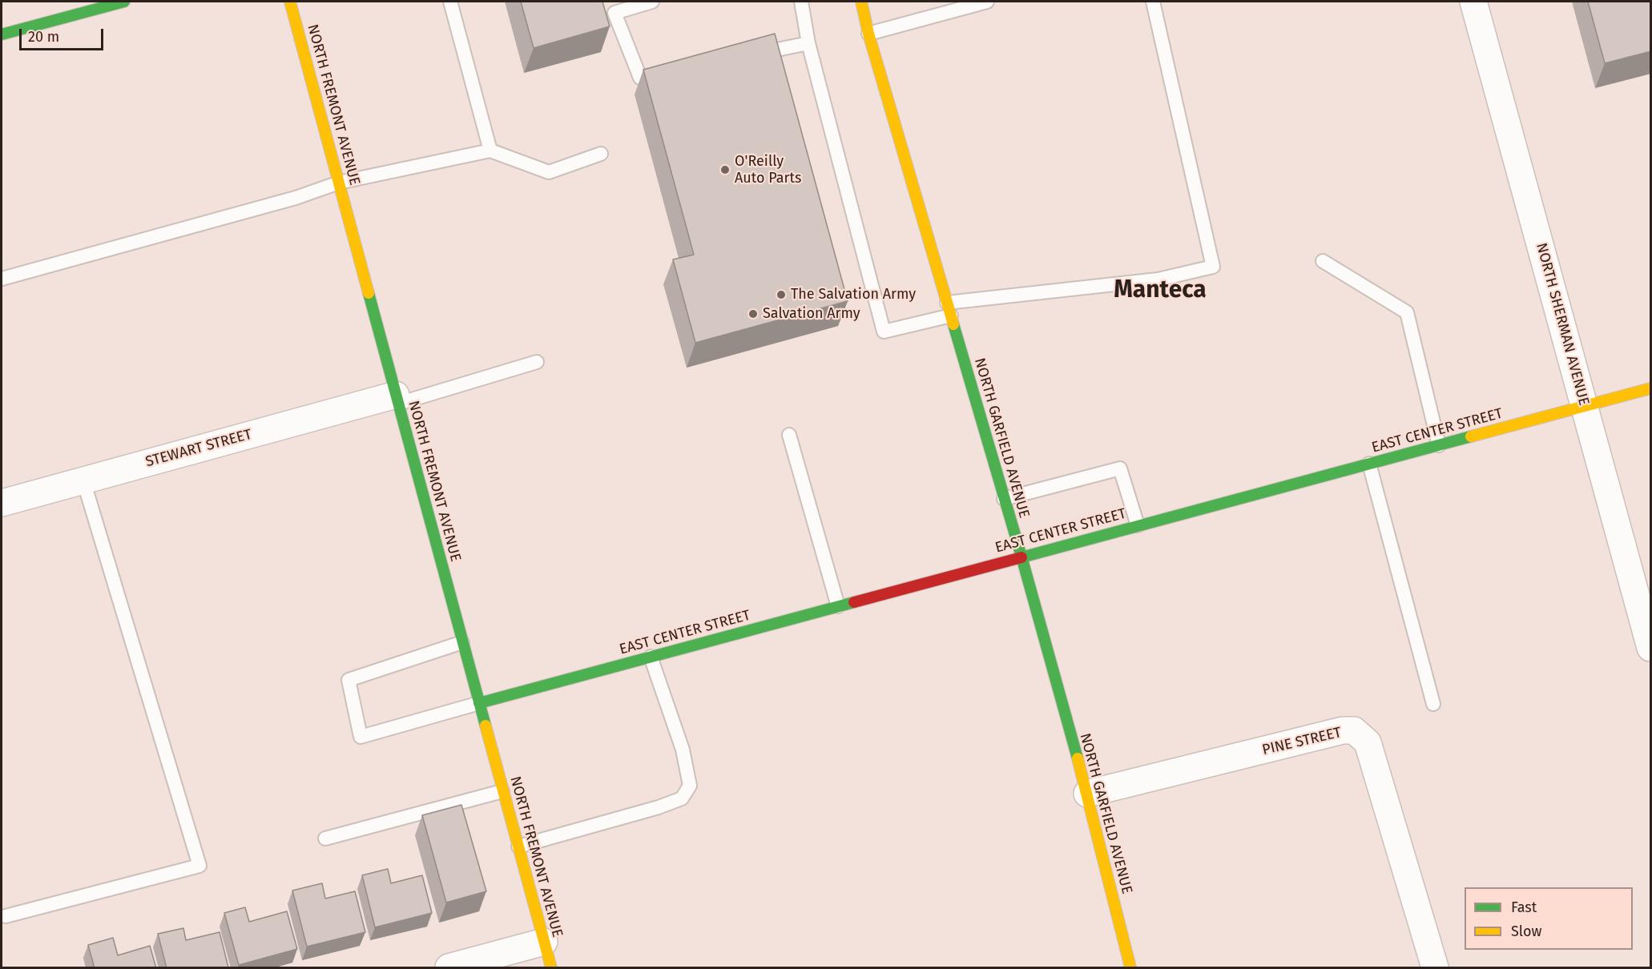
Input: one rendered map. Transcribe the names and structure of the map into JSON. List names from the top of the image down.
{
  "streets": {
    "street": [
      "NORTH FREMONT AVENUE",
      "NORTH SHERMAN AVENUE",
      "EAST CENTER STREET",
      "NORTH GARFIELD AVENUE",
      "STEWART STREET",
      "PINE STREET"
    ]
  },
  "crossings": [
    ["NORTH FREMONT AVENUE", "EAST CENTER STREET"],
    ["NORTH FREMONT AVENUE", "STEWART STREET"],
    ["NORTH SHERMAN AVENUE", "EAST CENTER STREET"],
    ["EAST CENTER STREET", "NORTH GARFIELD AVENUE"],
    ["NORTH GARFIELD AVENUE", "PINE STREET"]
  ],
  "districts": ["Manteca"],
  "places": ["O'Reilly Auto Parts", "The Salvation Army", "Salvation Army"],
  "legend": ["Fast", "Slow"],
  "scale_bar": "20 m"
}
